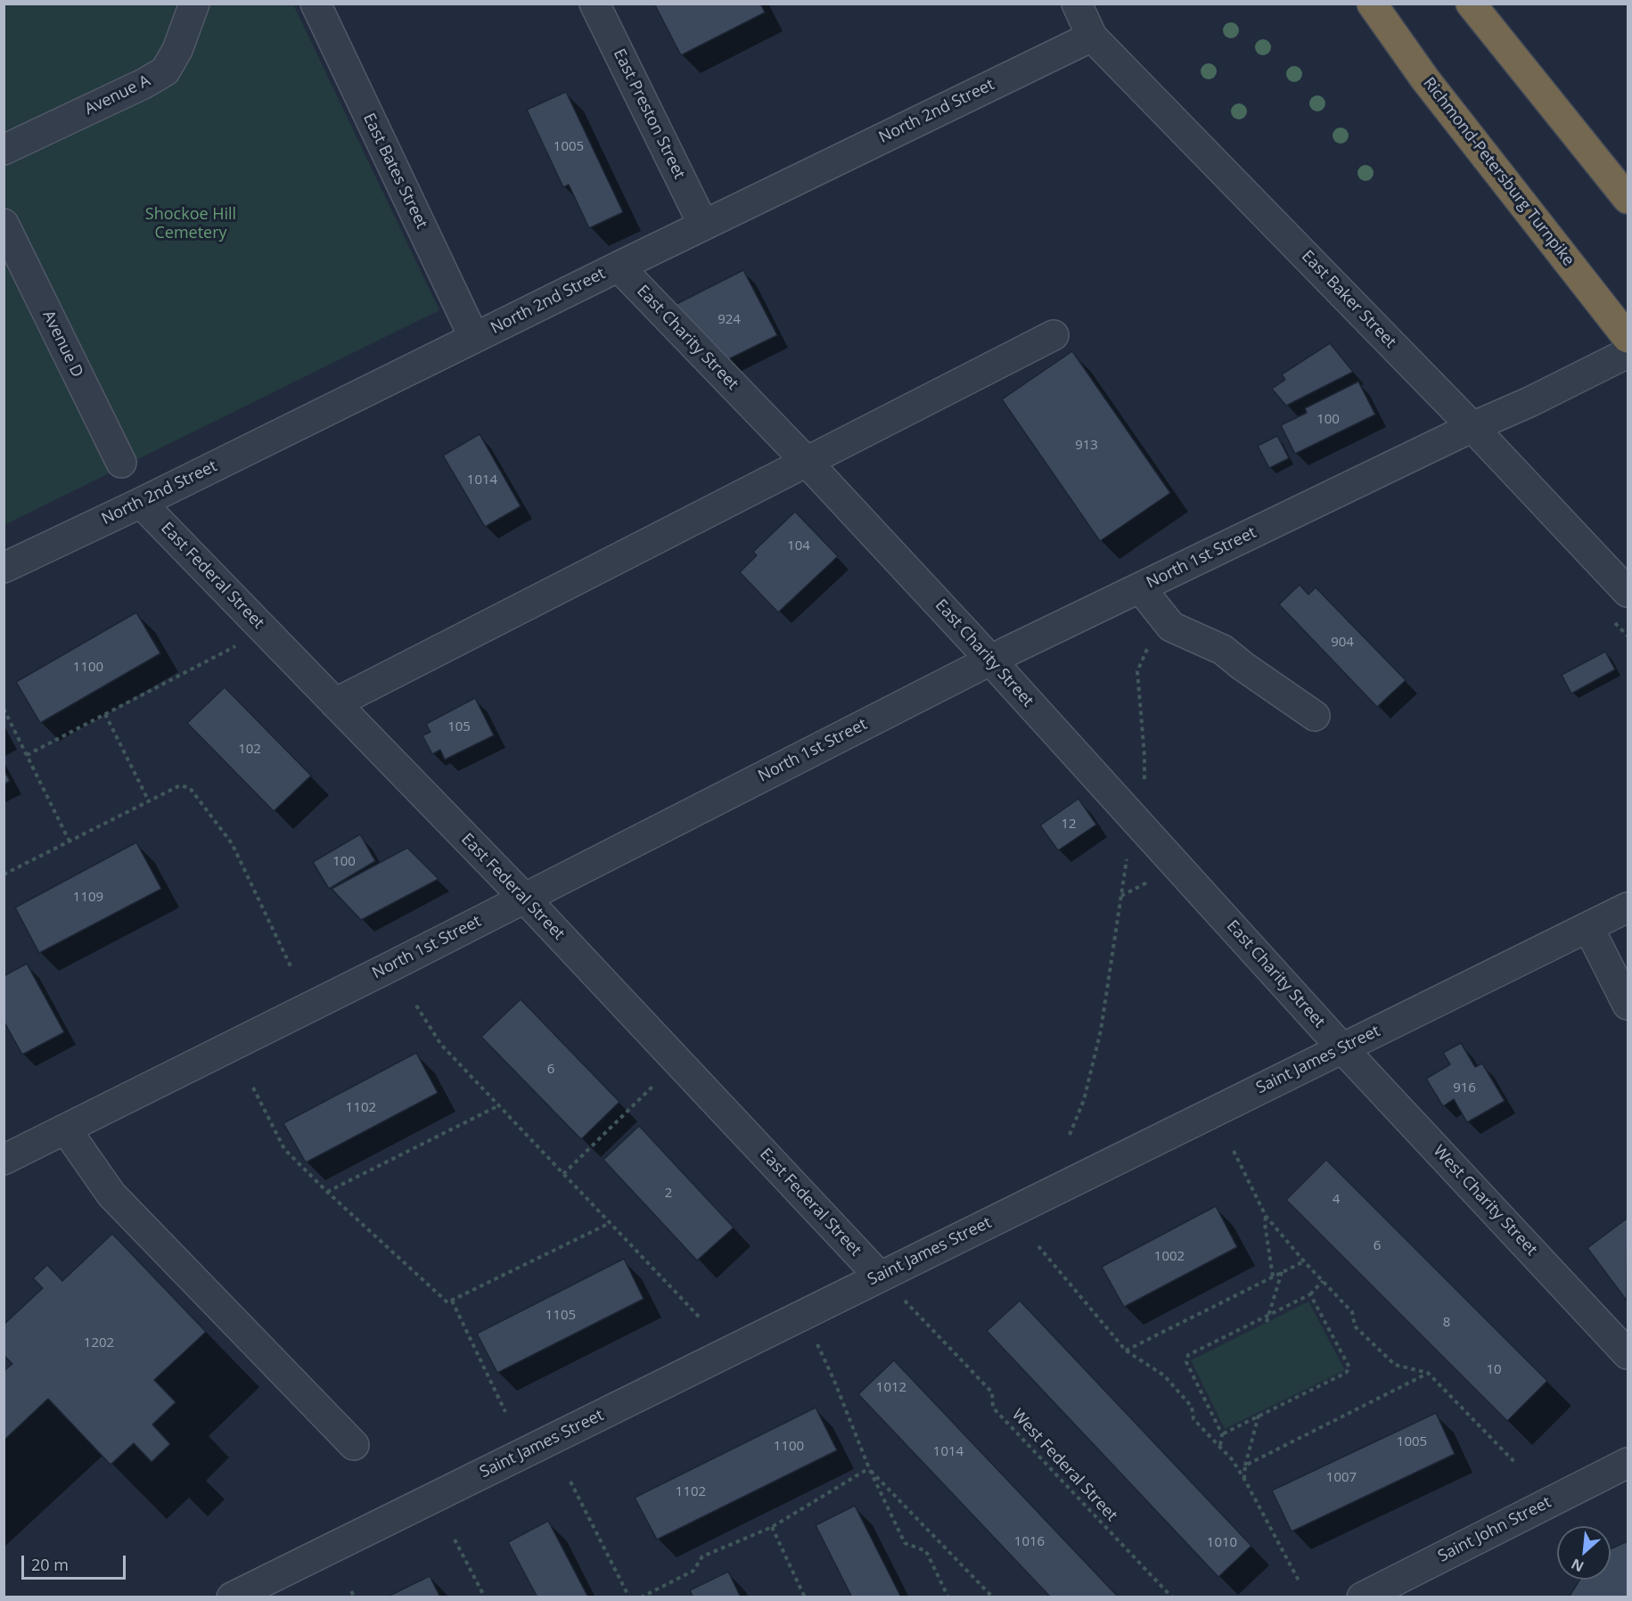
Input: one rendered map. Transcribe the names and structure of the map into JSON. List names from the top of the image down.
{
  "streets": {
    "highway": ["Richmond-Petersburg Turnpike"],
    "street": [
      "Avenue A",
      "North 2nd Street",
      "East Preston Street",
      "East Bates Street",
      "East Baker Street",
      "East Charity Street",
      "Avenue D",
      "North 1st Street",
      "East Federal Street",
      "Saint James Street",
      "West Charity Street",
      "Saint John Street"
    ],
    "path": ["West Federal Street"]
  },
  "crossings": [
    ["North 2nd Street", "East Preston Street"],
    ["North 2nd Street", "East Bates Street"],
    ["North 2nd Street", "East Baker Street"],
    ["North 2nd Street", "East Charity Street"],
    ["North 2nd Street", "East Federal Street"],
    ["East Baker Street", "North 1st Street"],
    ["East Charity Street", "North 1st Street"],
    ["East Charity Street", "Saint James Street"],
    ["East Charity Street", "West Charity Street"],
    ["North 1st Street", "East Federal Street"],
    ["East Federal Street", "Saint James Street"],
    ["Saint James Street", "West Charity Street"]
  ],
  "parks": ["Shockoe Hill Cemetery"],
  "house_numbers": [
    "1005",
    "924",
    "100",
    "913",
    "1014",
    "104",
    "904",
    "1100",
    "105",
    "102",
    "12",
    "100",
    "1109",
    "6",
    "916",
    "1102",
    "2",
    "4",
    "6",
    "1002",
    "1105",
    "8",
    "1202",
    "10",
    "1012",
    "1005",
    "1100",
    "1014",
    "1007",
    "1102",
    "1016",
    "1010"
  ],
  "scale_bar": "20 m",
  "north": "bottom left"
}
